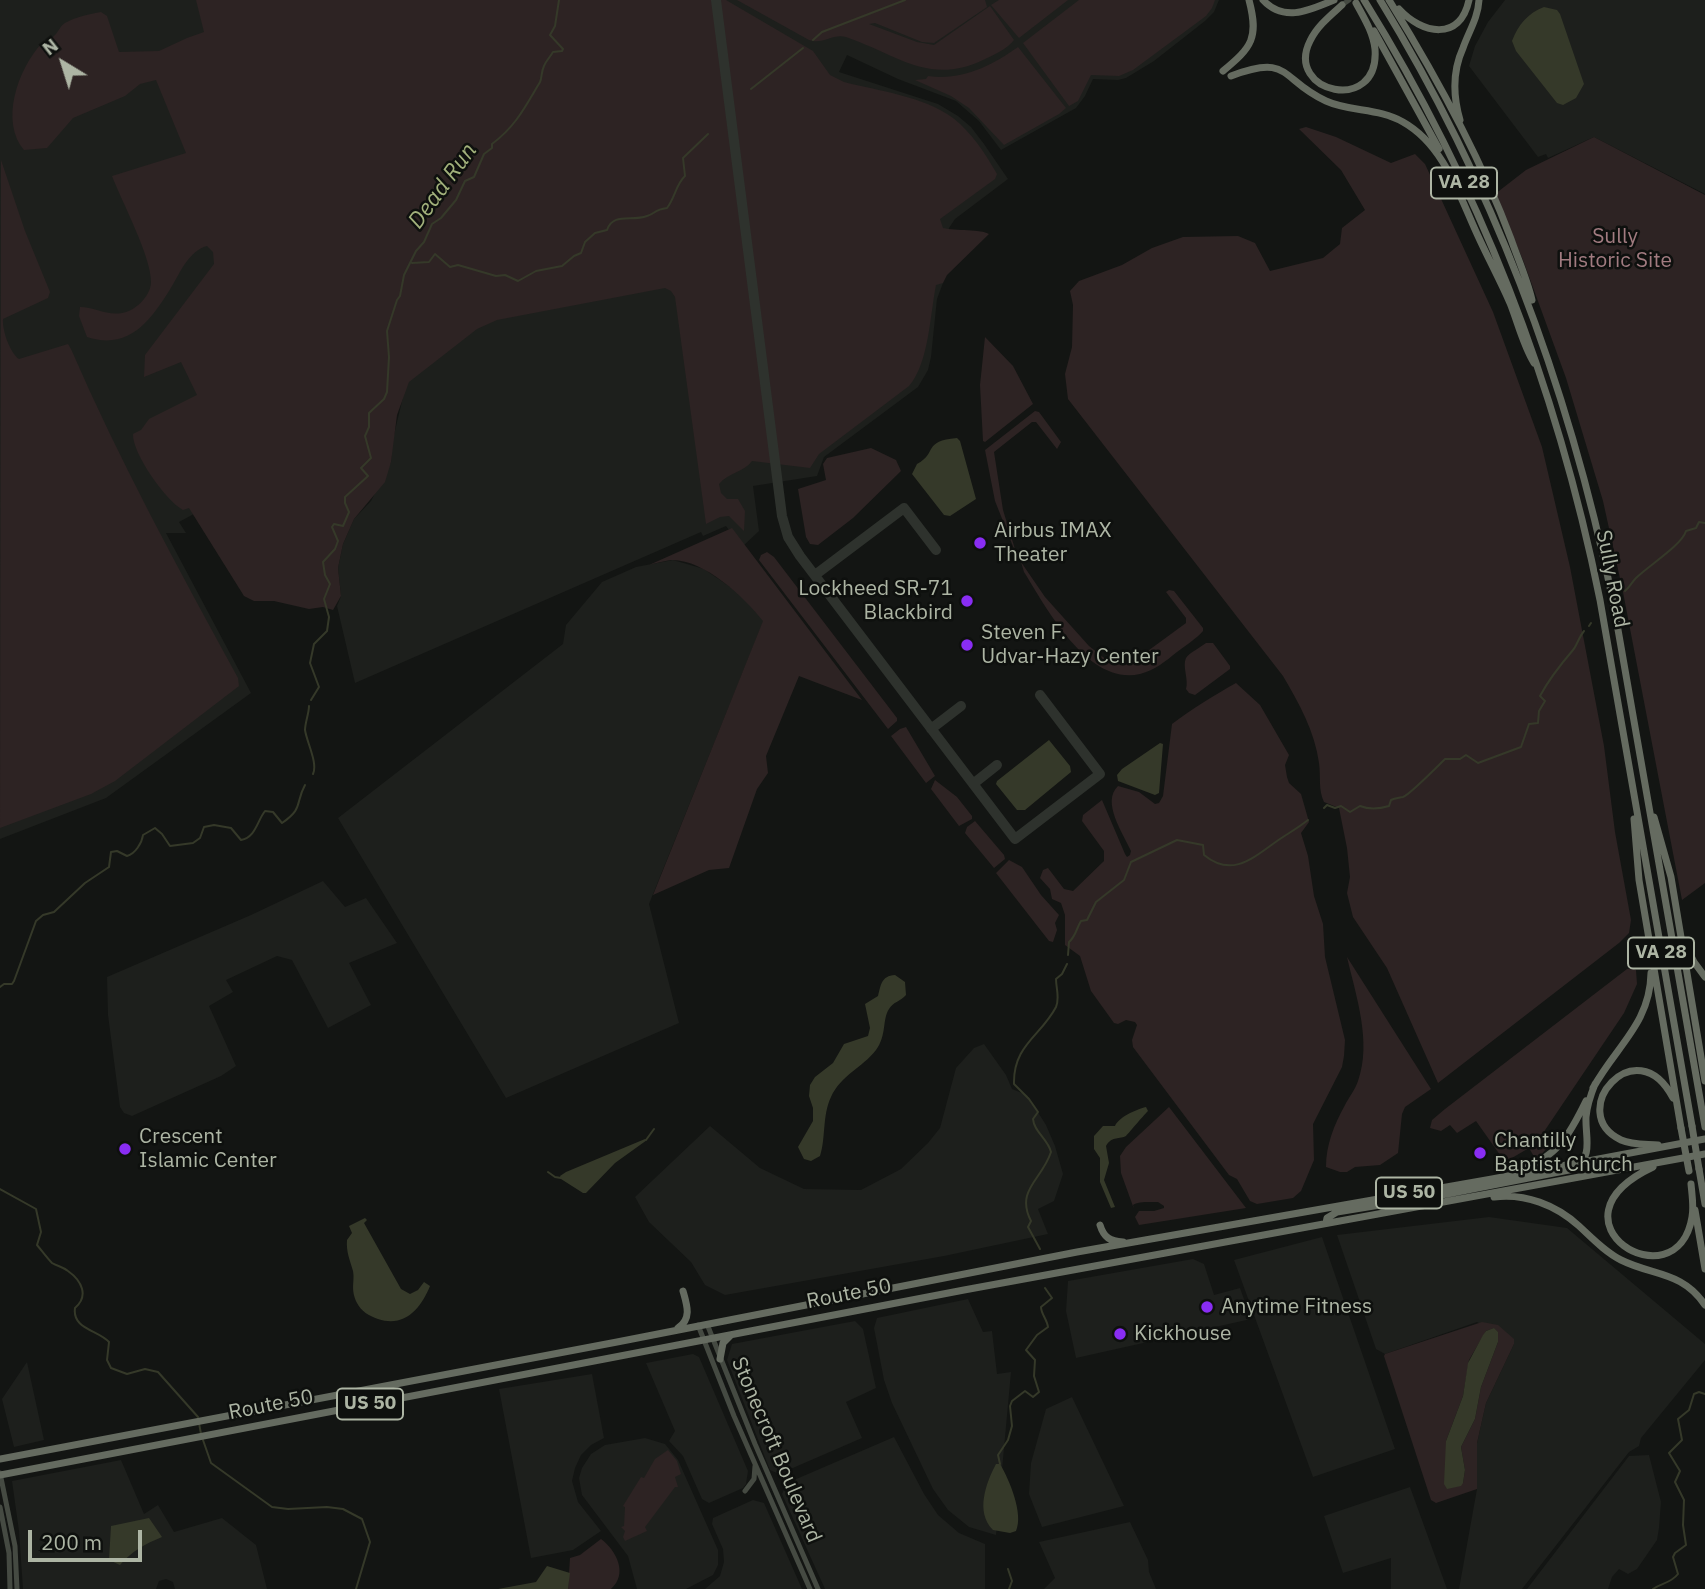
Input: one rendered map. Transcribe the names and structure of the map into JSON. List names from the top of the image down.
{
  "streets": {
    "highway": [
      "VA 28",
      "Sully Road",
      "US 50",
      "Route 50"
    ],
    "main road": ["Stonecroft Boulevard"]
  },
  "crossings": [
    ["Route 50", "Stonecroft Boulevard"]
  ],
  "water": ["Dead Run"],
  "parks": ["Sully Historic Site"],
  "places": [
    "Airbus IMAX Theater",
    "Lockheed SR-71 Blackbird",
    "Steven F. Udvar-Hazy Center",
    "Crescent Islamic Center",
    "Chantilly Baptist Church",
    "Anytime Fitness",
    "Kickhouse"
  ],
  "scale_bar": "200 m",
  "north": "top left"
}
